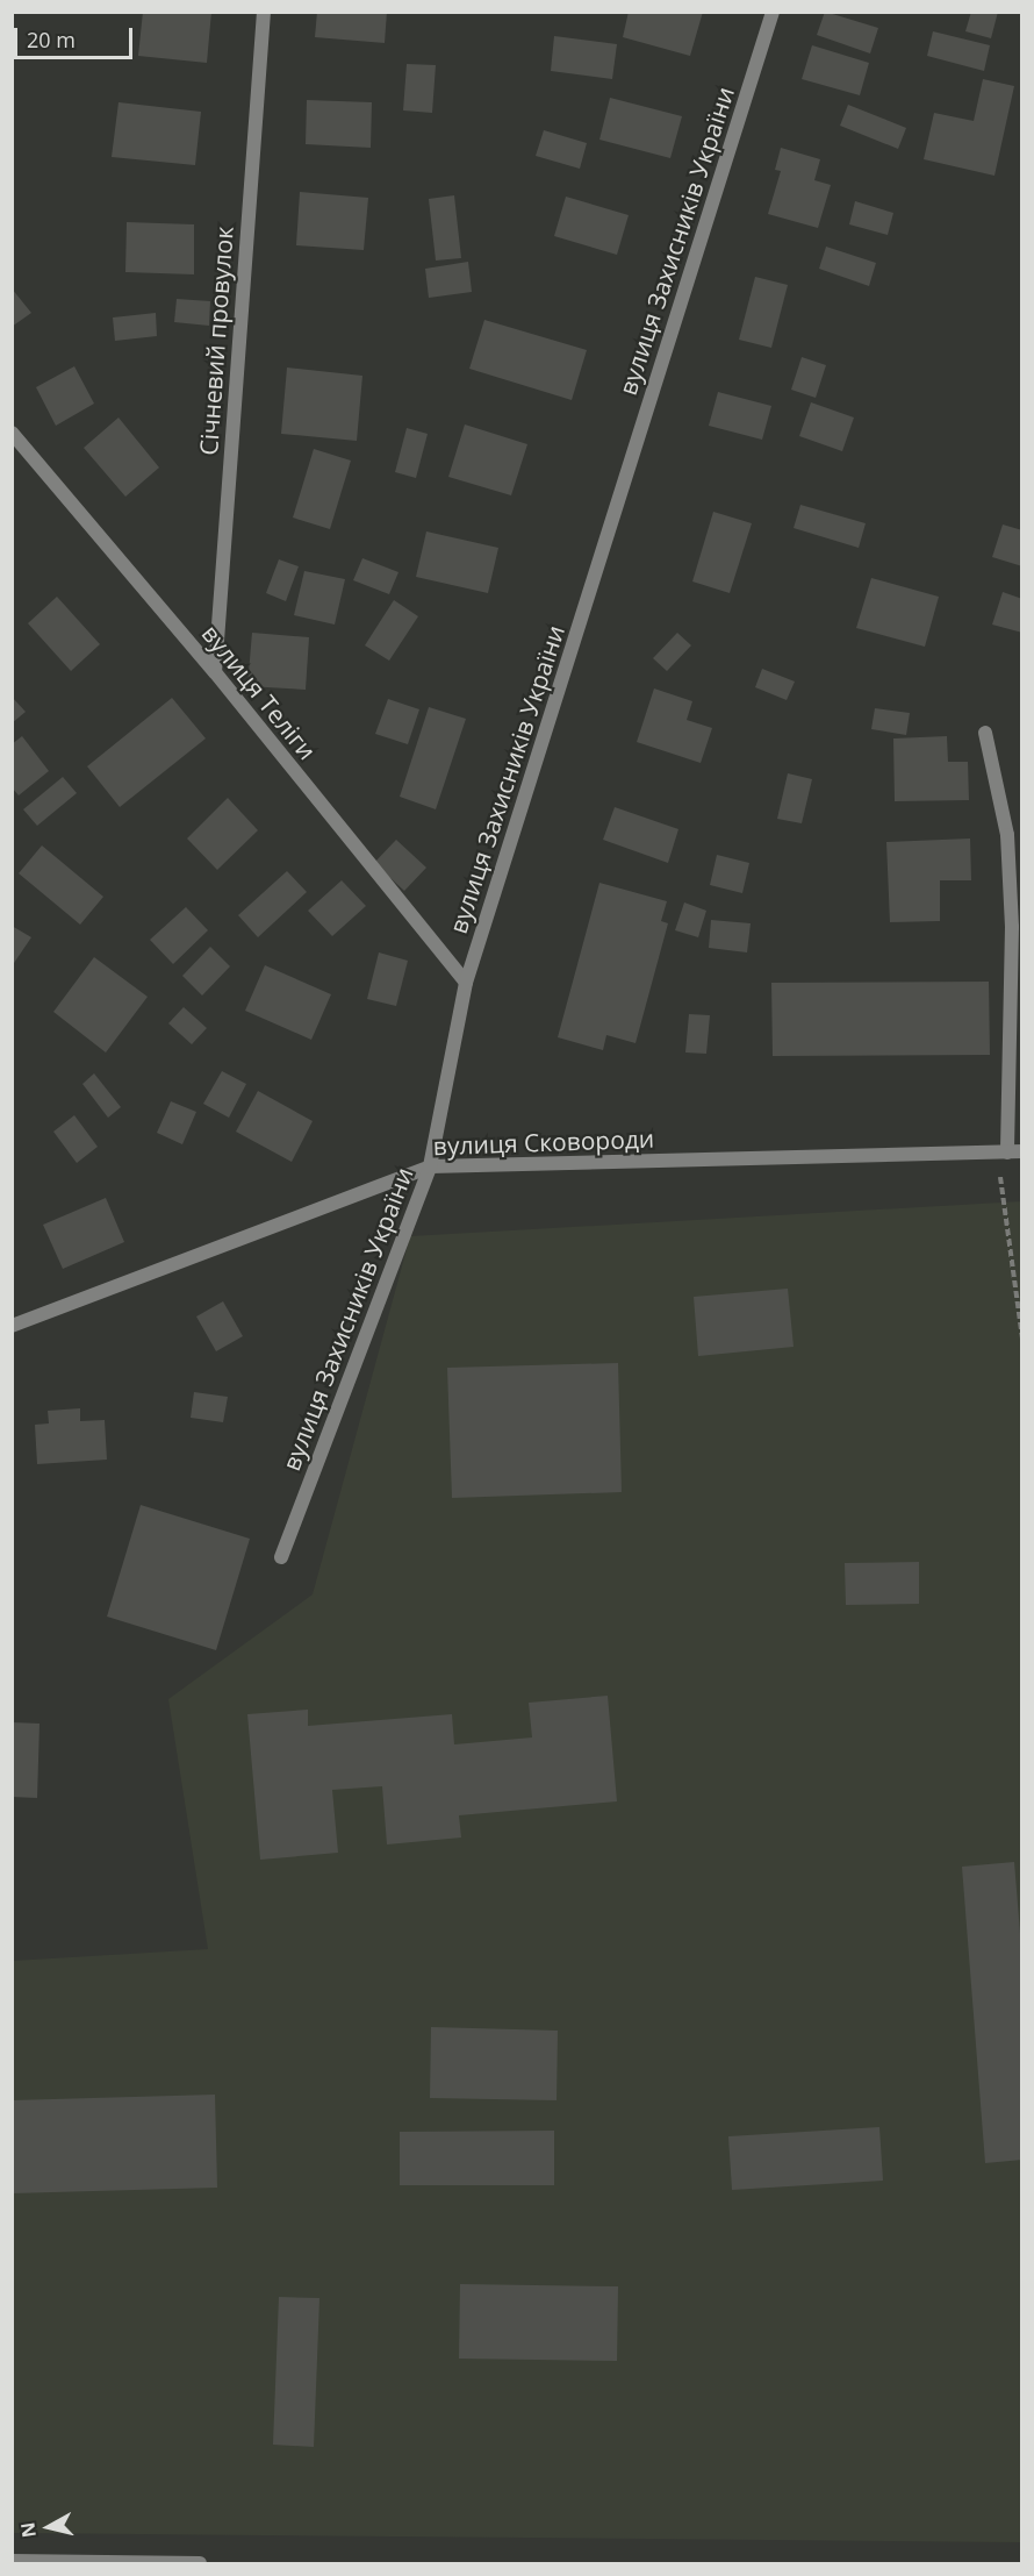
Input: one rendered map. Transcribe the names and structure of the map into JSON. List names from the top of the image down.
{
  "streets": {
    "street": [
      "вулиця Захисників України",
      "Січневий провулок",
      "вулиця Теліги",
      "вулиця Сковороди"
    ]
  },
  "crossings": [
    ["вулиця Захисників України", "вулиця Теліги"],
    ["вулиця Захисників України", "вулиця Сковороди"],
    ["Січневий провулок", "вулиця Теліги"]
  ],
  "scale_bar": "20 m",
  "north": "left"
}
